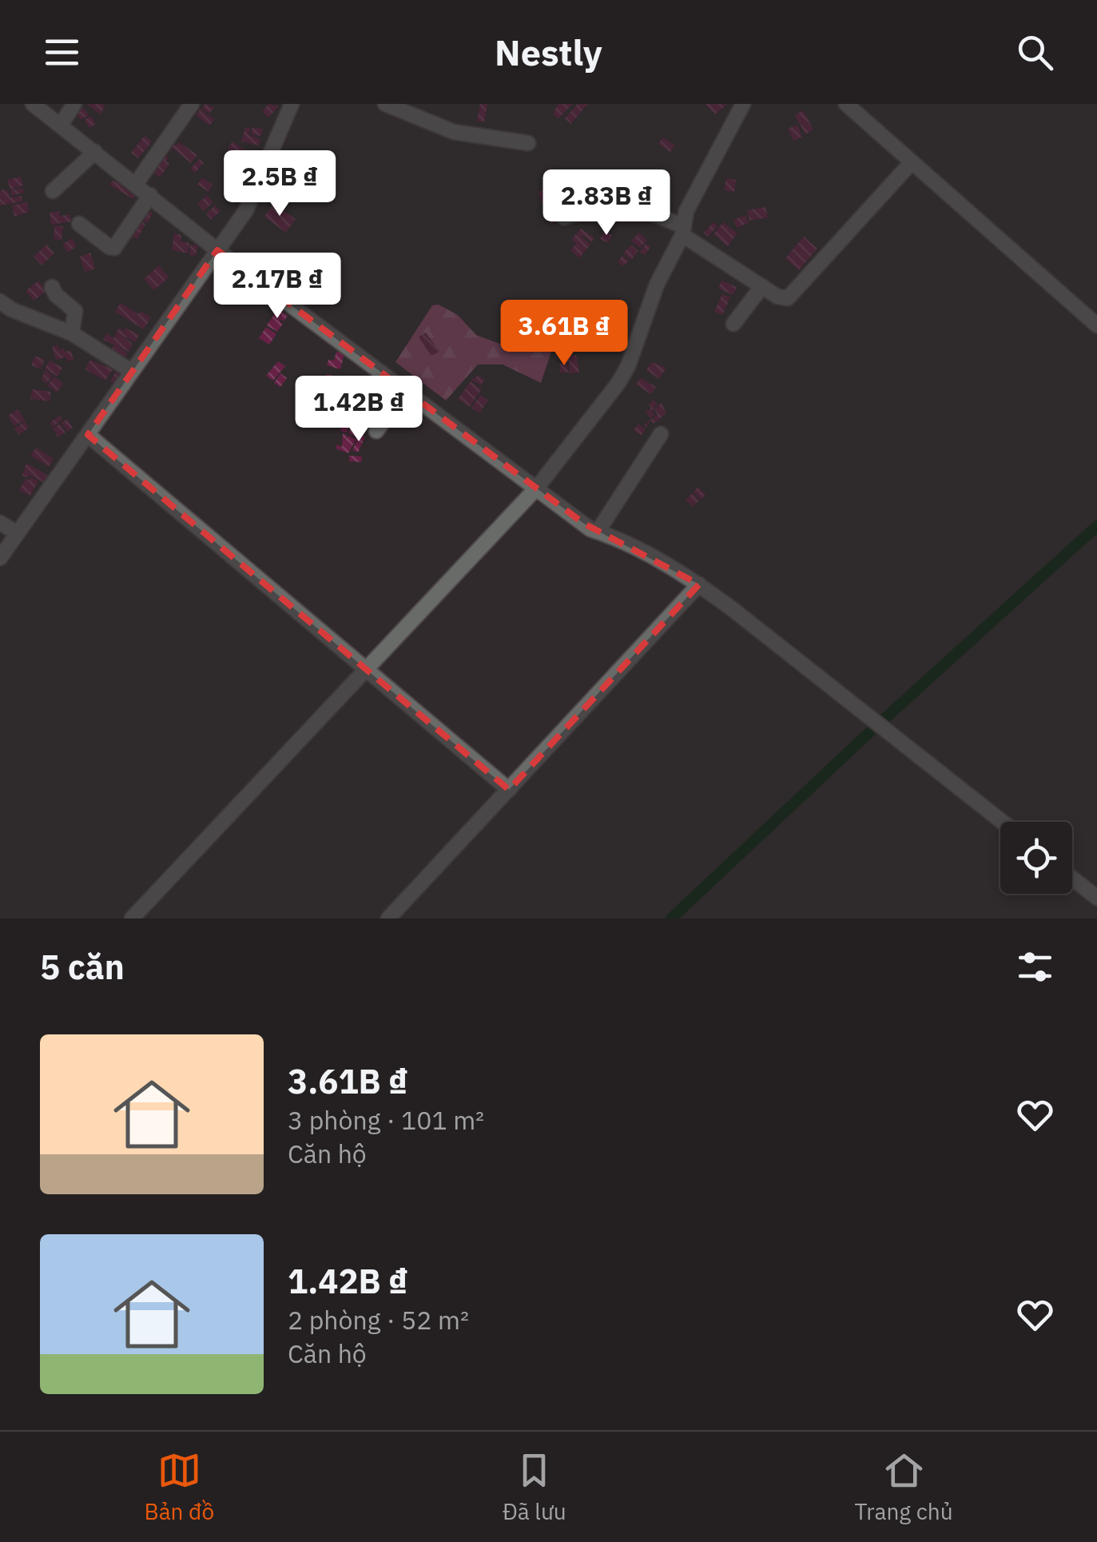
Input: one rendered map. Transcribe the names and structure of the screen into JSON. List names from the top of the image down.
{
  "page": {
    "header": "Nestly",
    "price": [
      "2.5B ₫",
      "2.83B ₫",
      "2.17B ₫",
      "3.61B ₫",
      "1.42B ₫"
    ],
    "heading": "5 căn",
    "list": [
      {
        "name": "3.61B ₫",
        "note": "3 phòng · 101 m² · Căn hộ"
      },
      {
        "name": "1.42B ₫",
        "note": "2 phòng · 52 m² · Căn hộ"
      }
    ],
    "tabs": ["Bản đồ", "Đã lưu", "Trang chủ"]
  }
}
